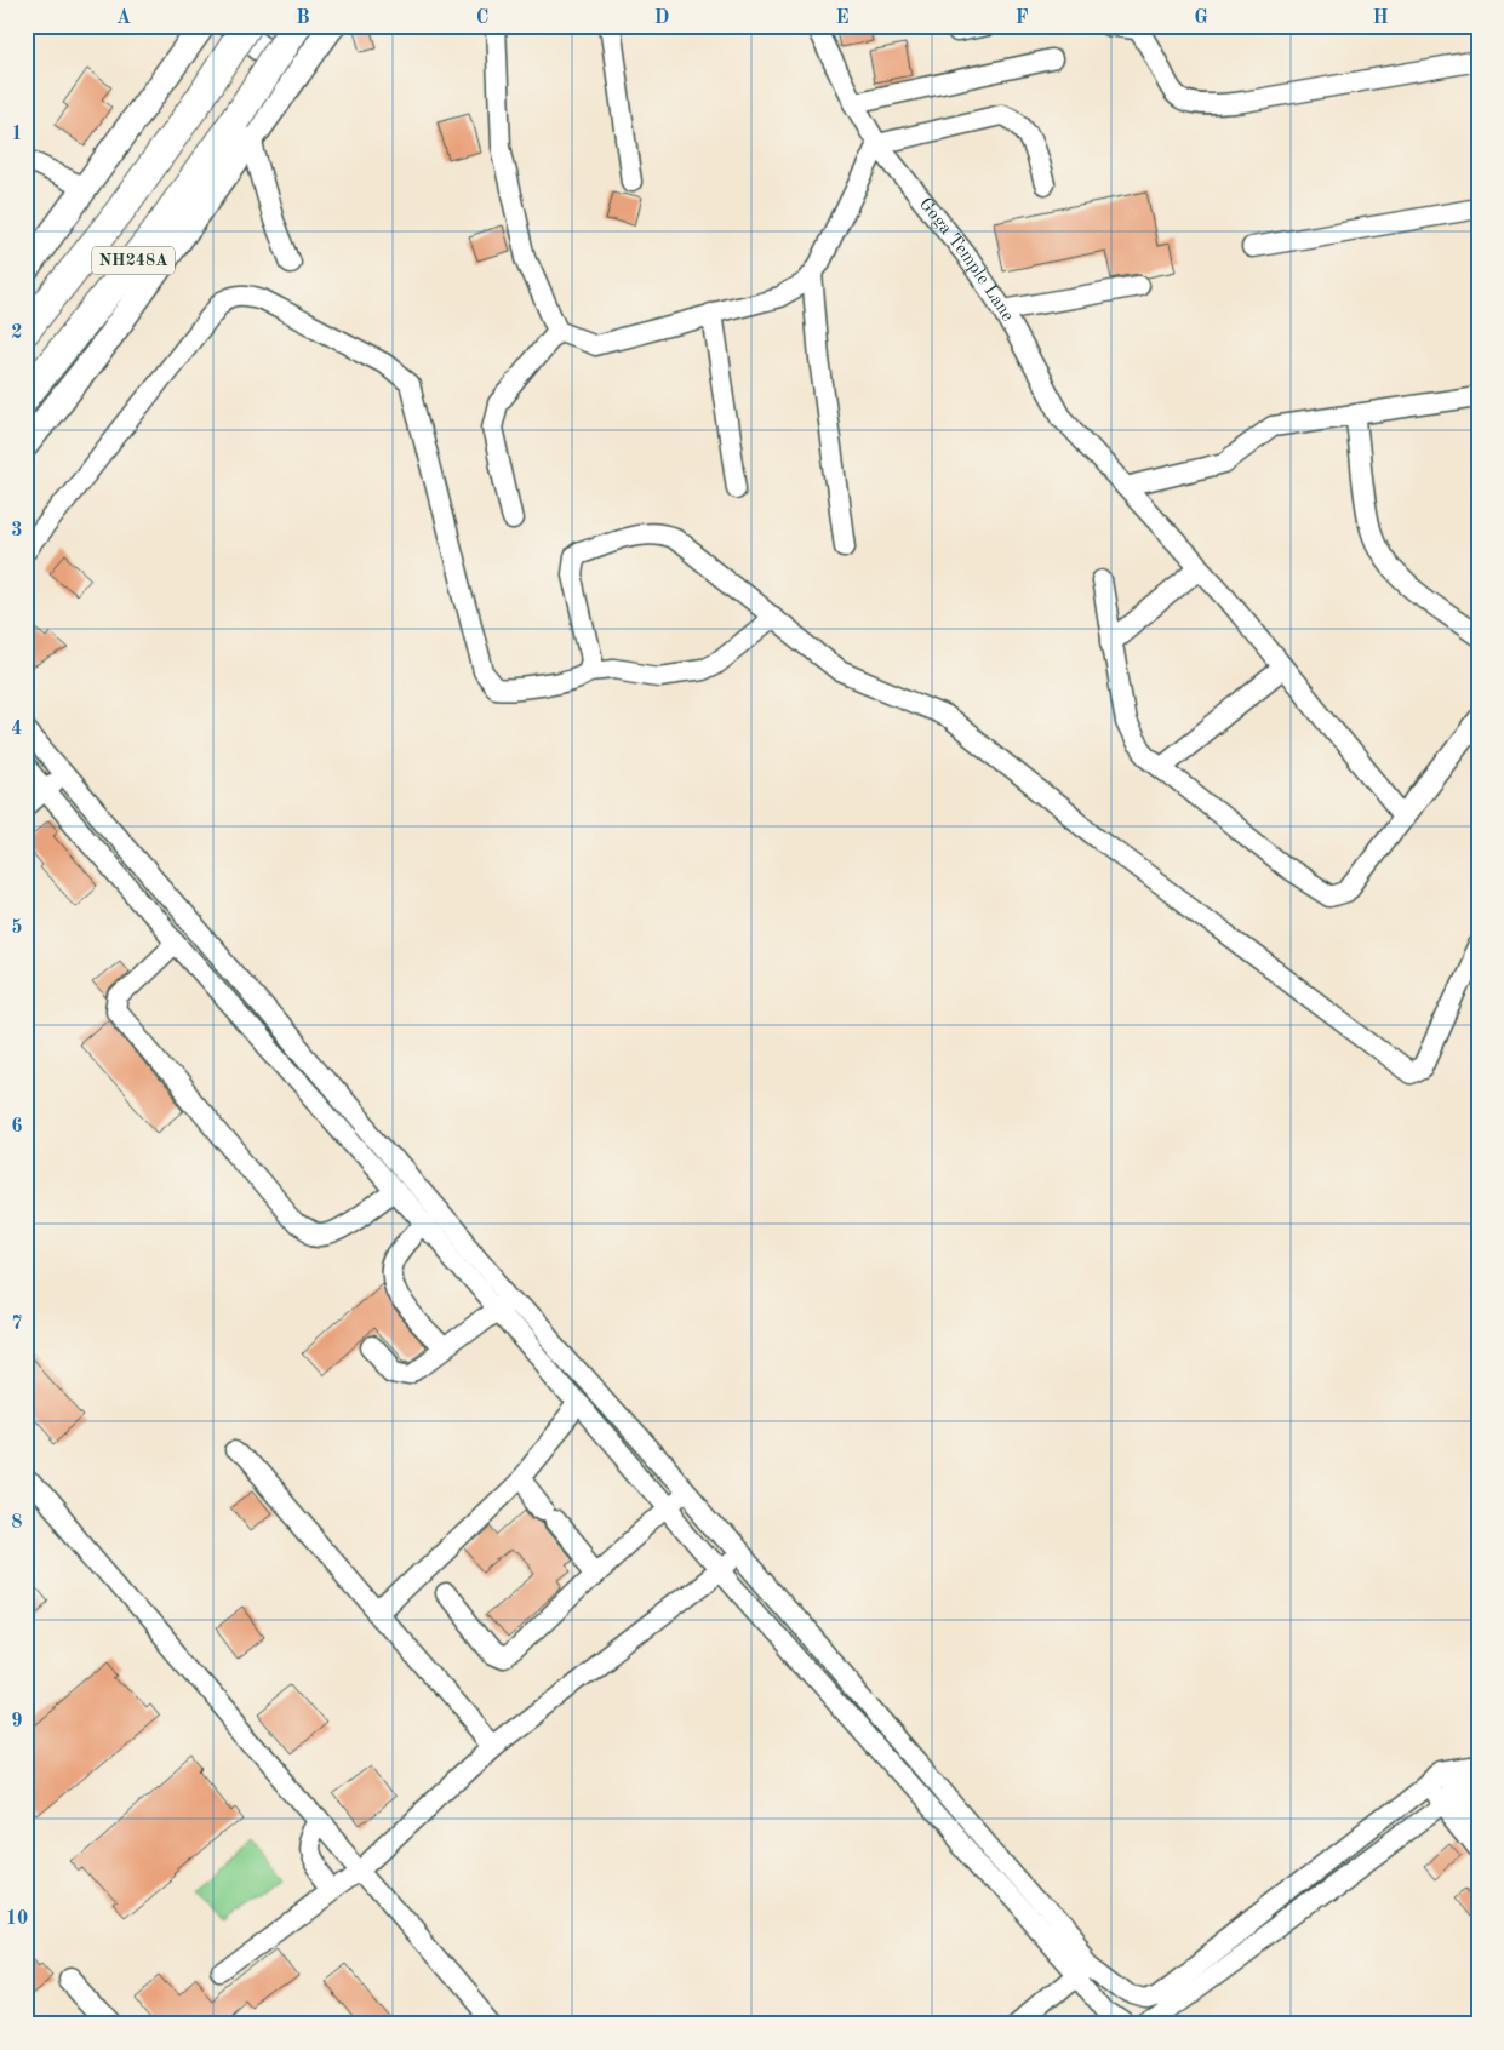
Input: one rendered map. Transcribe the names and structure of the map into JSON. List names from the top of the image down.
{
  "streets": {
    "highway": ["NH248A"],
    "street": ["Goga Temple Lane"]
  },
  "grid": {
    "columns": [
      "A",
      "B",
      "C",
      "D",
      "E",
      "F",
      "G",
      "H"
    ],
    "rows": [
      "1",
      "2",
      "3",
      "4",
      "5",
      "6",
      "7",
      "8",
      "9",
      "10"
    ]
  }
}
